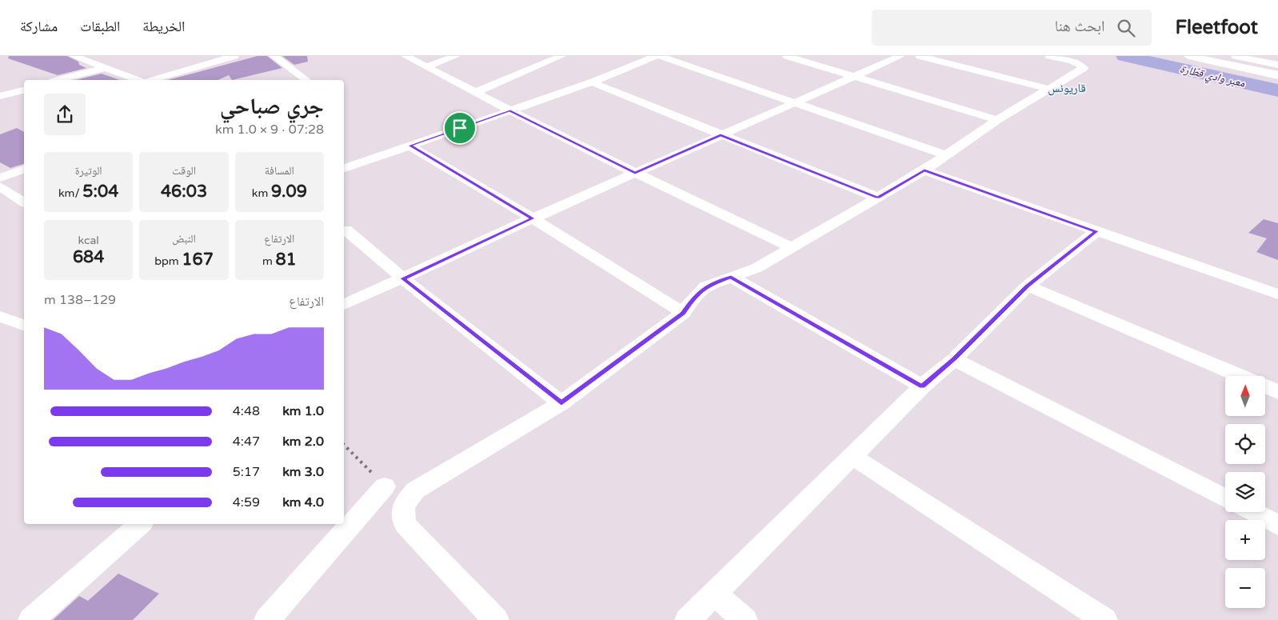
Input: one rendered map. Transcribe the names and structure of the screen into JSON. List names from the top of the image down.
{
  "districts": ["قاريونس"],
  "water": ["معبر وادي قطّارة"],
  "north": "top",
  "page": {
    "header": "Fleetfoot",
    "search": "ابحث هنا",
    "nav": ["الخريطة", "الطبقات", "مشاركة"],
    "heading": ["جري صباحي", "07:28 · 9 × 1.0 km"],
    "stats": [
      ["المسافة", "9.09 km"],
      ["الوقت", "46:03"],
      ["الوتيرة", "5:04 /km"],
      ["الارتفاع", "81 m"],
      ["النبض", "167 bpm"],
      ["kcal", "684"]
    ],
    "chart": ["الارتفاع", "129–138 m"],
    "map_buttons": ["+", "−"],
    "list": [
      {
        "name": "1.0 km",
        "note": "4:48"
      },
      {
        "name": "2.0 km",
        "note": "4:47"
      },
      {
        "name": "3.0 km",
        "note": "5:17"
      },
      {
        "name": "4.0 km",
        "note": "4:59"
      }
    ]
  }
}
